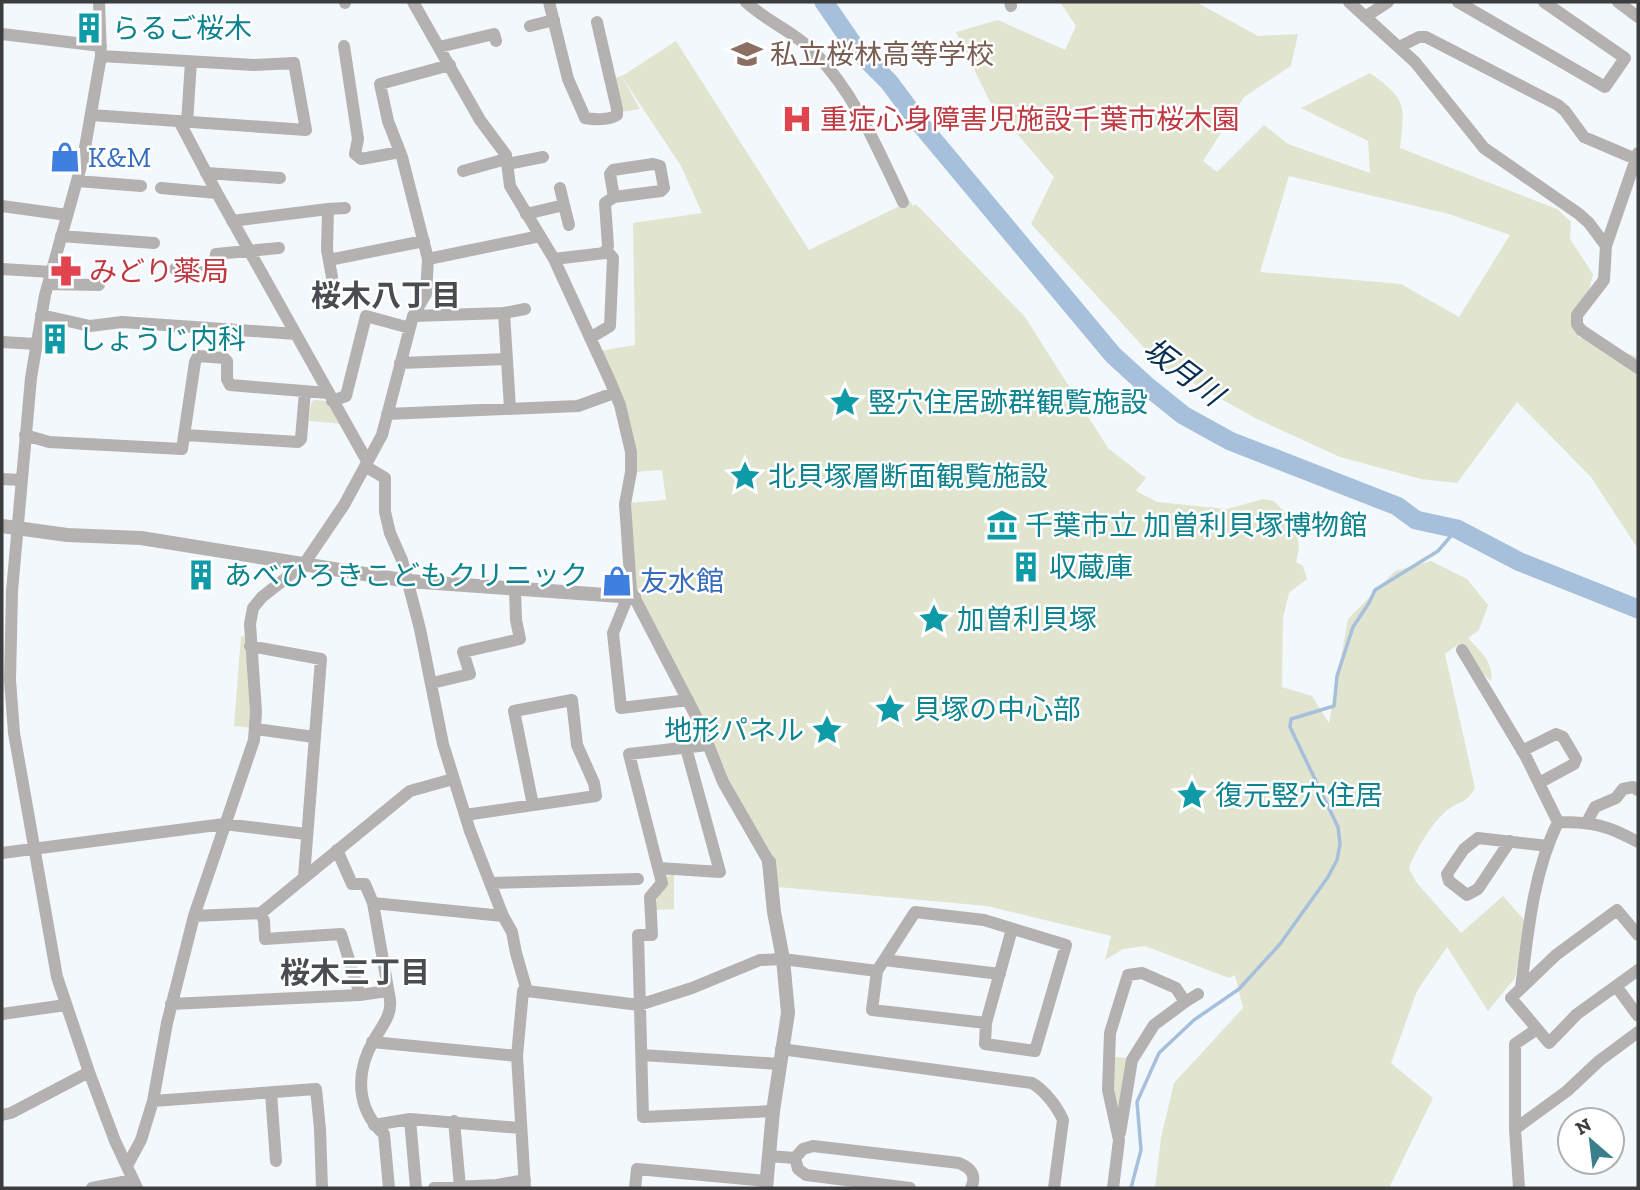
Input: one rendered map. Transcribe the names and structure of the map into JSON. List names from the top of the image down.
{
  "districts": ["桜木八丁目", "桜木三丁目"],
  "water": ["坂月川"],
  "places": {
    "building": [
      "らるご桜木",
      "しょうじ内科",
      "収蔵庫",
      "あべひろきこどもクリニック"
    ],
    "school or university": ["私立桜林高等学校"],
    "hospital": ["重症心身障害児施設千葉市桜木園"],
    "shop": ["K&M", "友水館"],
    "pharmacy": ["みどり薬局"],
    "place": [
      "竪穴住居跡群観覧施設",
      "北貝塚層断面観覧施設",
      "加曽利貝塚",
      "貝塚の中心部",
      "地形パネル",
      "復元竪穴住居"
    ],
    "museum": ["千葉市立 加曽利貝塚博物館"]
  },
  "north": "top left"
}
